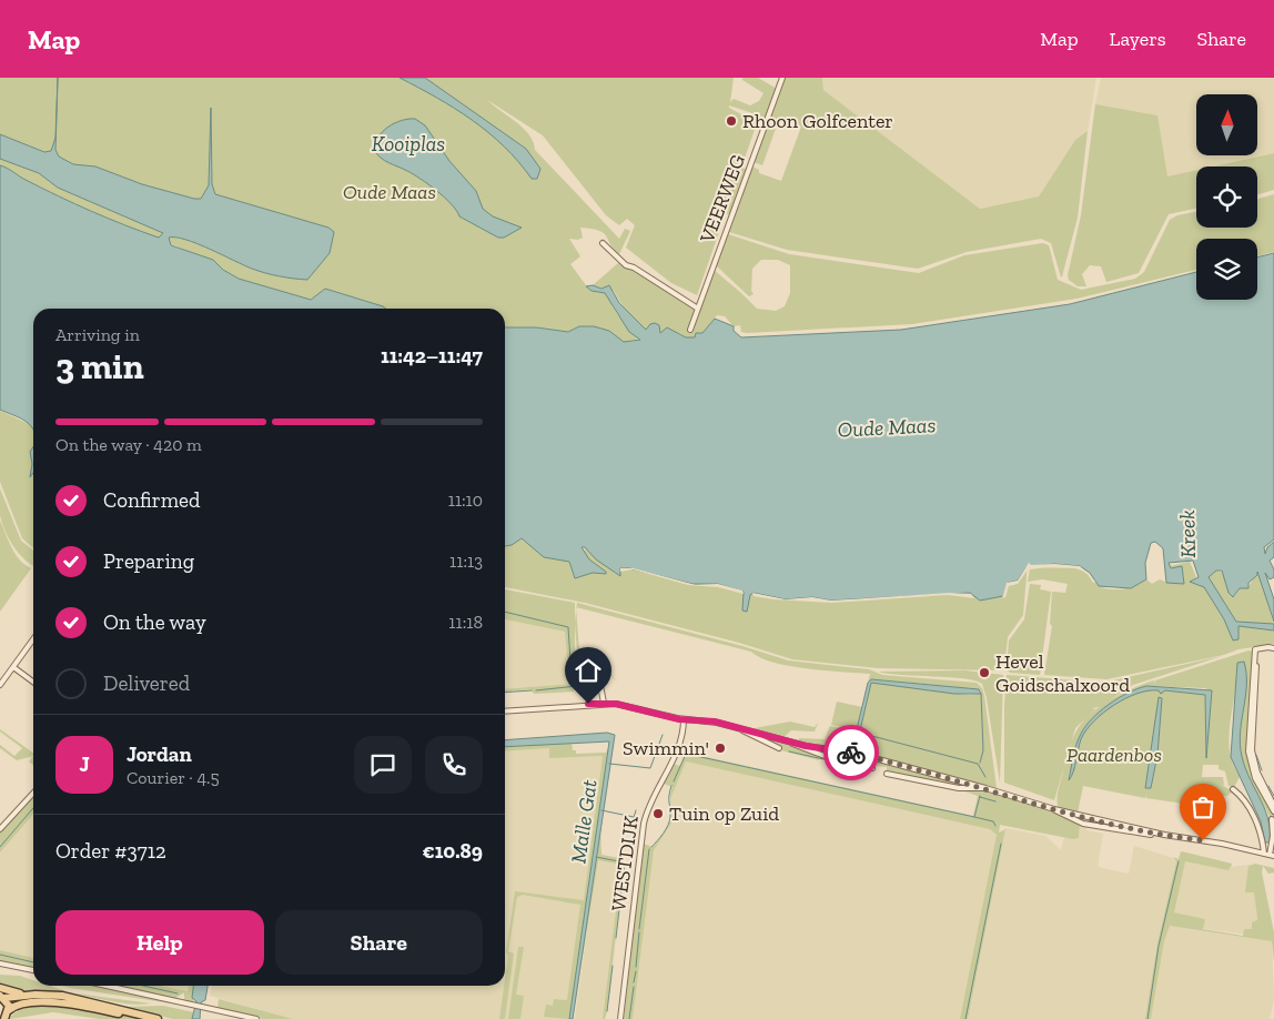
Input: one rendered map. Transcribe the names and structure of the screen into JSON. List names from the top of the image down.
{
  "streets": {
    "street": ["VEERWEG", "WESTDIJK"]
  },
  "water": [
    "Kooiplas",
    "Oude Maas",
    "Kreek",
    "Malle Gat"
  ],
  "parks": ["Oude Maas", "Paardenbos"],
  "places": [
    "Rhoon Golfcenter",
    "Hevel Goidschalxoord",
    "Swimmin'",
    "Tuin op Zuid"
  ],
  "north": "top",
  "page": {
    "header": "Map",
    "nav": ["Map", "Layers", "Share"],
    "heading": ["3 min", "Arriving in", "11:42–11:47"],
    "panel": [
      "Jordan",
      "Courier · 4.5",
      "Order #3712",
      "€10.89"
    ],
    "bar": "On the way · 420 m",
    "list": [
      ["Confirmed", "11:10"],
      ["Preparing", "11:13"],
      ["On the way", "11:18"],
      "Delivered"
    ],
    "round": "J",
    "buttons": ["Help", "Share"]
  }
}
